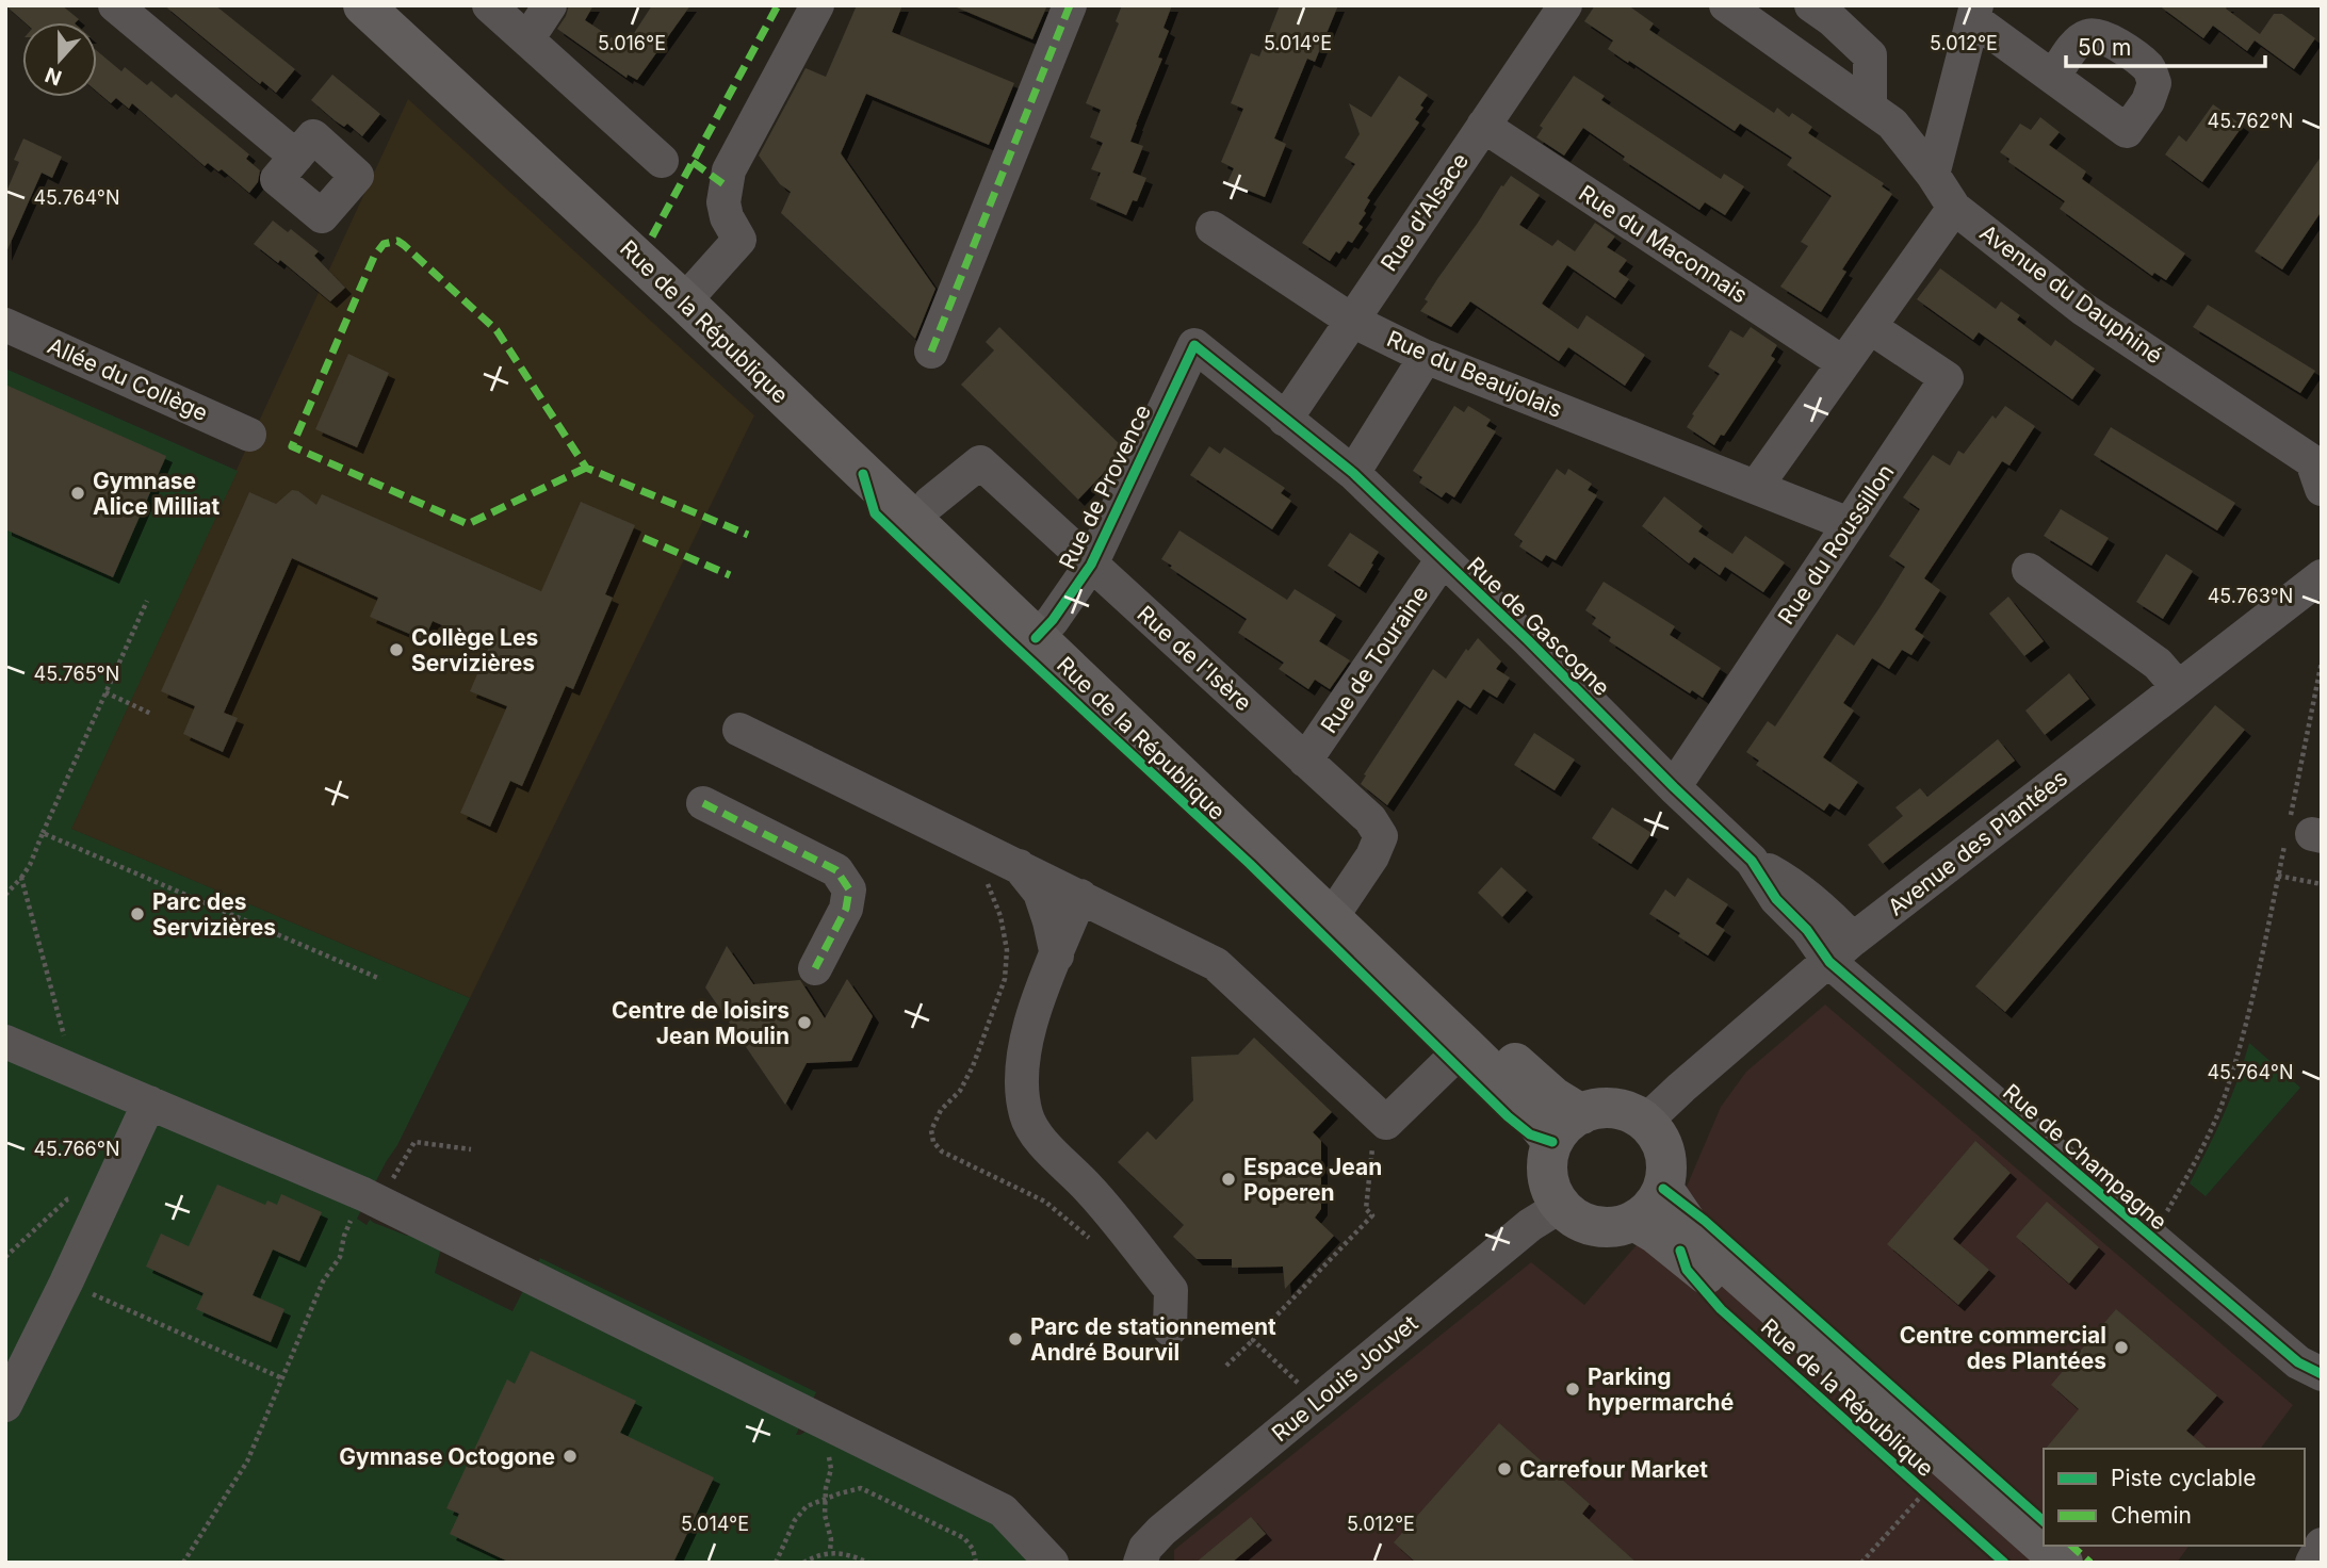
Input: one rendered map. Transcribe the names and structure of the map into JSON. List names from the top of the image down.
{
  "streets": {
    "main road": ["Rue de la République"],
    "street": [
      "Rue d'Alsace",
      "Rue du Maconnais",
      "Avenue du Dauphiné",
      "Rue du Beaujolais",
      "Allée du Collège",
      "Rue de Provence",
      "Rue du Roussillon",
      "Rue de Gascogne",
      "Rue de l'Isère",
      "Rue de Touraine",
      "Avenue des Plantées",
      "Rue de Champagne",
      "Rue Louis Jouvet"
    ]
  },
  "crossings": [
    ["Rue d'Alsace", "Rue du Maconnais"],
    ["Rue d'Alsace", "Rue du Beaujolais"],
    ["Rue d'Alsace", "Rue de Gascogne"],
    ["Rue de la République", "Rue de Provence"],
    ["Rue de la République", "Rue de l'Isère"],
    ["Rue de la République", "Avenue des Plantées"],
    ["Rue de la République", "Rue Louis Jouvet"],
    ["Rue du Beaujolais", "Rue du Roussillon"],
    ["Rue de Provence", "Rue de Gascogne"],
    ["Rue de Provence", "Rue de l'Isère"],
    ["Rue du Roussillon", "Rue de Gascogne"],
    ["Rue de Gascogne", "Rue de Touraine"],
    ["Rue de Gascogne", "Avenue des Plantées"],
    ["Rue de Gascogne", "Rue de Champagne"],
    ["Rue de l'Isère", "Rue de Touraine"],
    ["Avenue des Plantées", "Rue de Champagne"],
    ["Avenue des Plantées", "Rue Louis Jouvet"]
  ],
  "places": [
    "Gymnase Alice Milliat",
    "Collège Les Servizières",
    "Parc des Servizières",
    "Centre de loisirs Jean Moulin",
    "Espace Jean Poperen",
    "Parc de stationnement André Bourvil",
    "Centre commercial des Plantées",
    "Parking hypermarché",
    "Gymnase Octogone",
    "Carrefour Market"
  ],
  "legend": ["Piste cyclable", "Chemin"],
  "scale_bar": "50 m",
  "north": "bottom",
  "coordinates": [
    "5.016°E",
    "5.014°E",
    "5.012°E",
    "45.762°N",
    "45.764°N",
    "45.763°N",
    "45.765°N",
    "45.766°N"
  ]
}
